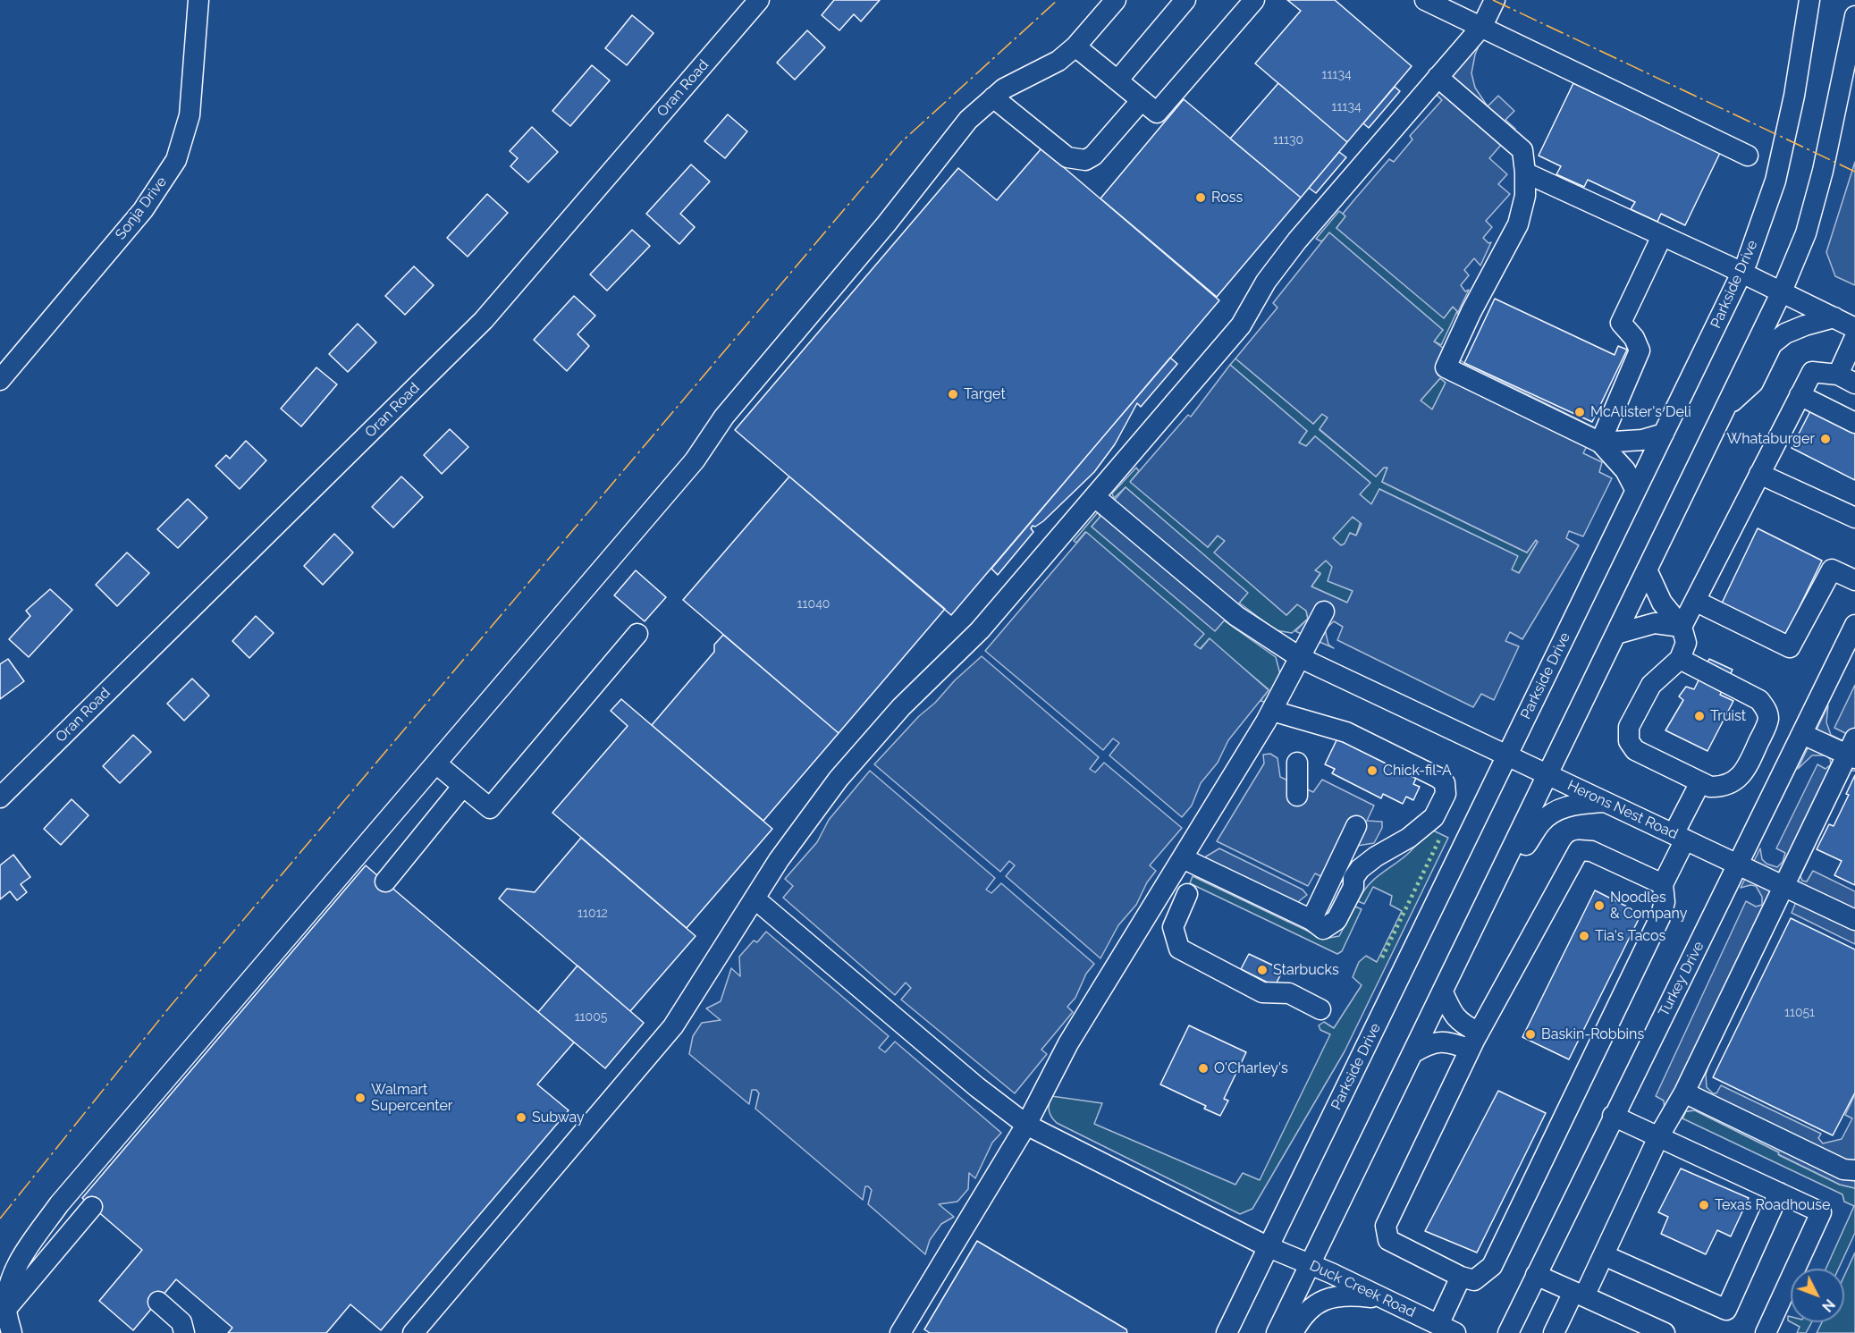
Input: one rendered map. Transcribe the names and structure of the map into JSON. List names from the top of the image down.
{
  "streets": {
    "street": [
      "Oran Road",
      "Sonja Drive",
      "Parkside Drive",
      "Herons Nest Road",
      "Turkey Drive",
      "Duck Creek Road"
    ]
  },
  "crossings": [
    ["Parkside Drive", "Herons Nest Road"],
    ["Parkside Drive", "Duck Creek Road"],
    ["Herons Nest Road", "Turkey Drive"]
  ],
  "places": [
    "Ross",
    "Target",
    "McAlister's Deli",
    "Whataburger",
    "Truist",
    "Chick-fil-A",
    "Noodles & Company",
    "Tia's Tacos",
    "Starbucks",
    "Baskin-Robbins",
    "O'Charley's",
    "Walmart Supercenter",
    "Subway",
    "Texas Roadhouse"
  ],
  "house_numbers": [
    "11134",
    "11134",
    "11130",
    "11040",
    "11012",
    "11051",
    "11005"
  ],
  "north": "bottom right"
}
